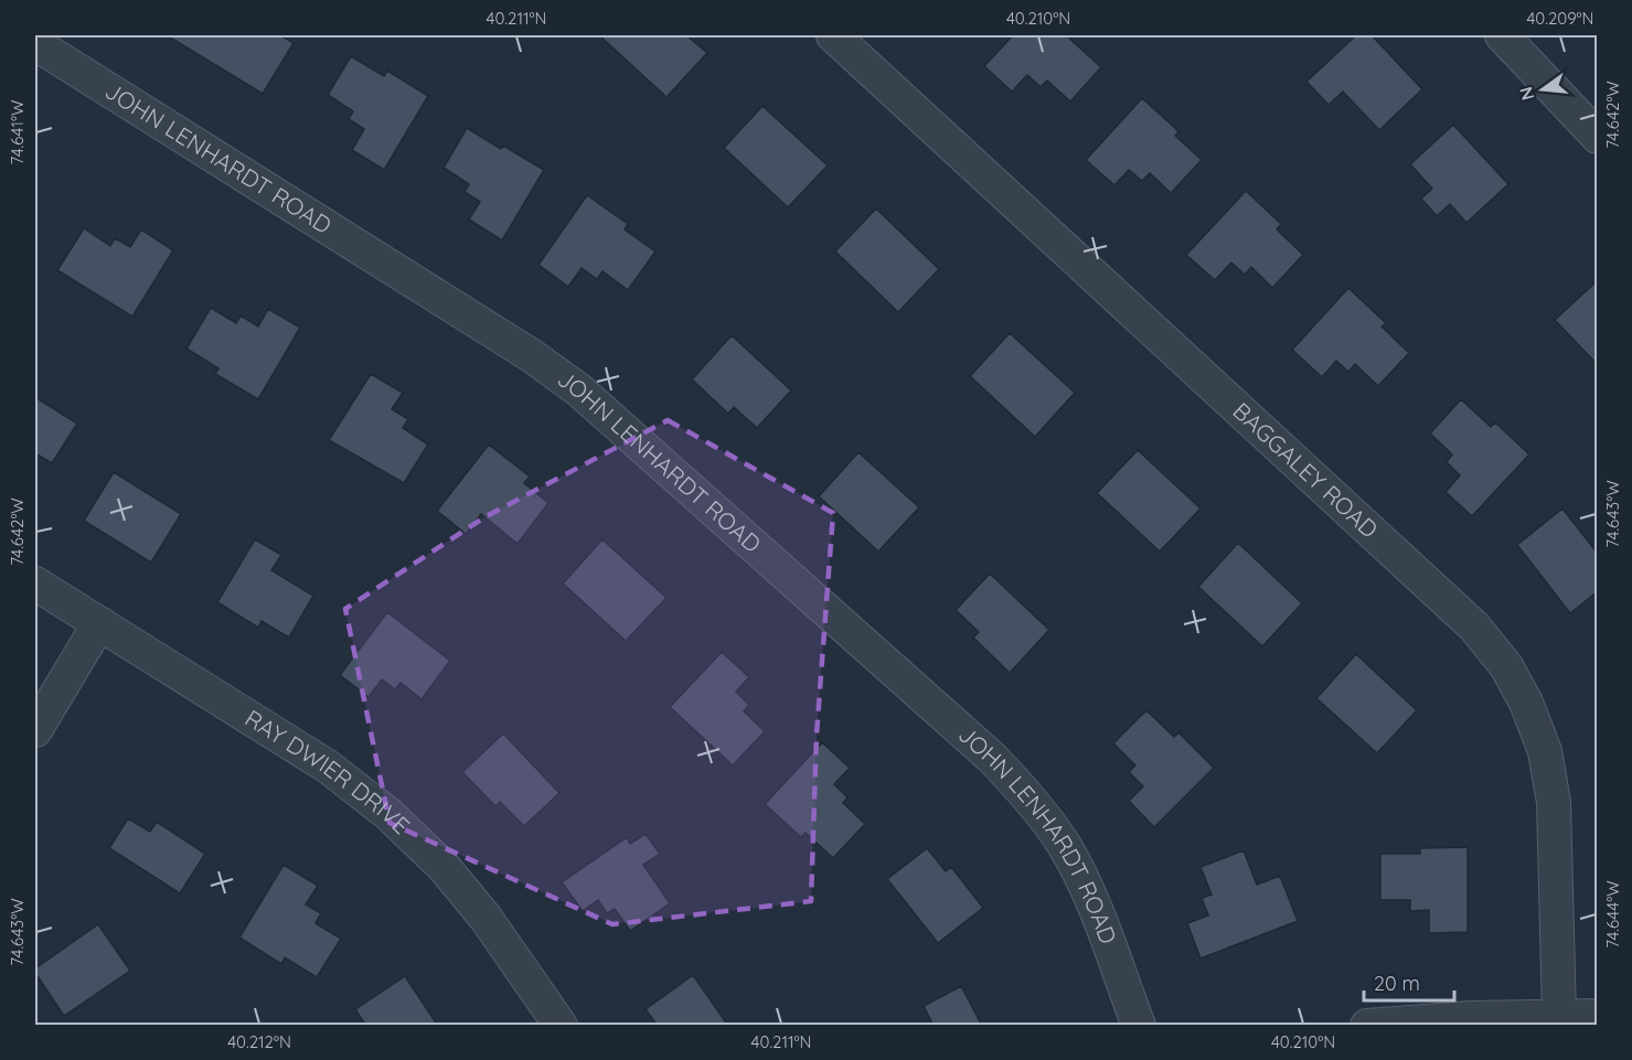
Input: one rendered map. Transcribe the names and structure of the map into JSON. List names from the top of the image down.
{
  "streets": {
    "street": ["JOHN LENHARDT ROAD", "BAGGALEY ROAD", "RAY DWIER DRIVE"]
  },
  "scale_bar": "20 m",
  "north": "left",
  "coordinates": [
    "40.211°N",
    "40.210°N",
    "40.209°N",
    "74.642°W",
    "74.641°W",
    "74.643°W",
    "74.644°W",
    "40.212°N"
  ]
}
